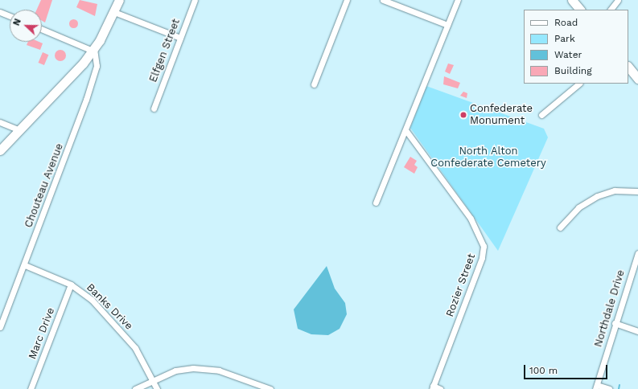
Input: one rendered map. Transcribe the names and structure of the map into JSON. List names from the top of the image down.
{
  "streets": {
    "street": [
      "Elfgen Street",
      "Chouteau Avenue",
      "Rozier Street",
      "Banks Drive",
      "Northdale Drive",
      "Marc Drive"
    ]
  },
  "crossings": [
    ["Chouteau Avenue", "Banks Drive"],
    ["Banks Drive", "Marc Drive"]
  ],
  "parks": ["North Alton Confederate Cemetery"],
  "places": ["Confederate Monument"],
  "legend": [
    "Road",
    "Park",
    "Water",
    "Building"
  ],
  "scale_bar": "100 m",
  "north": "left"
}
